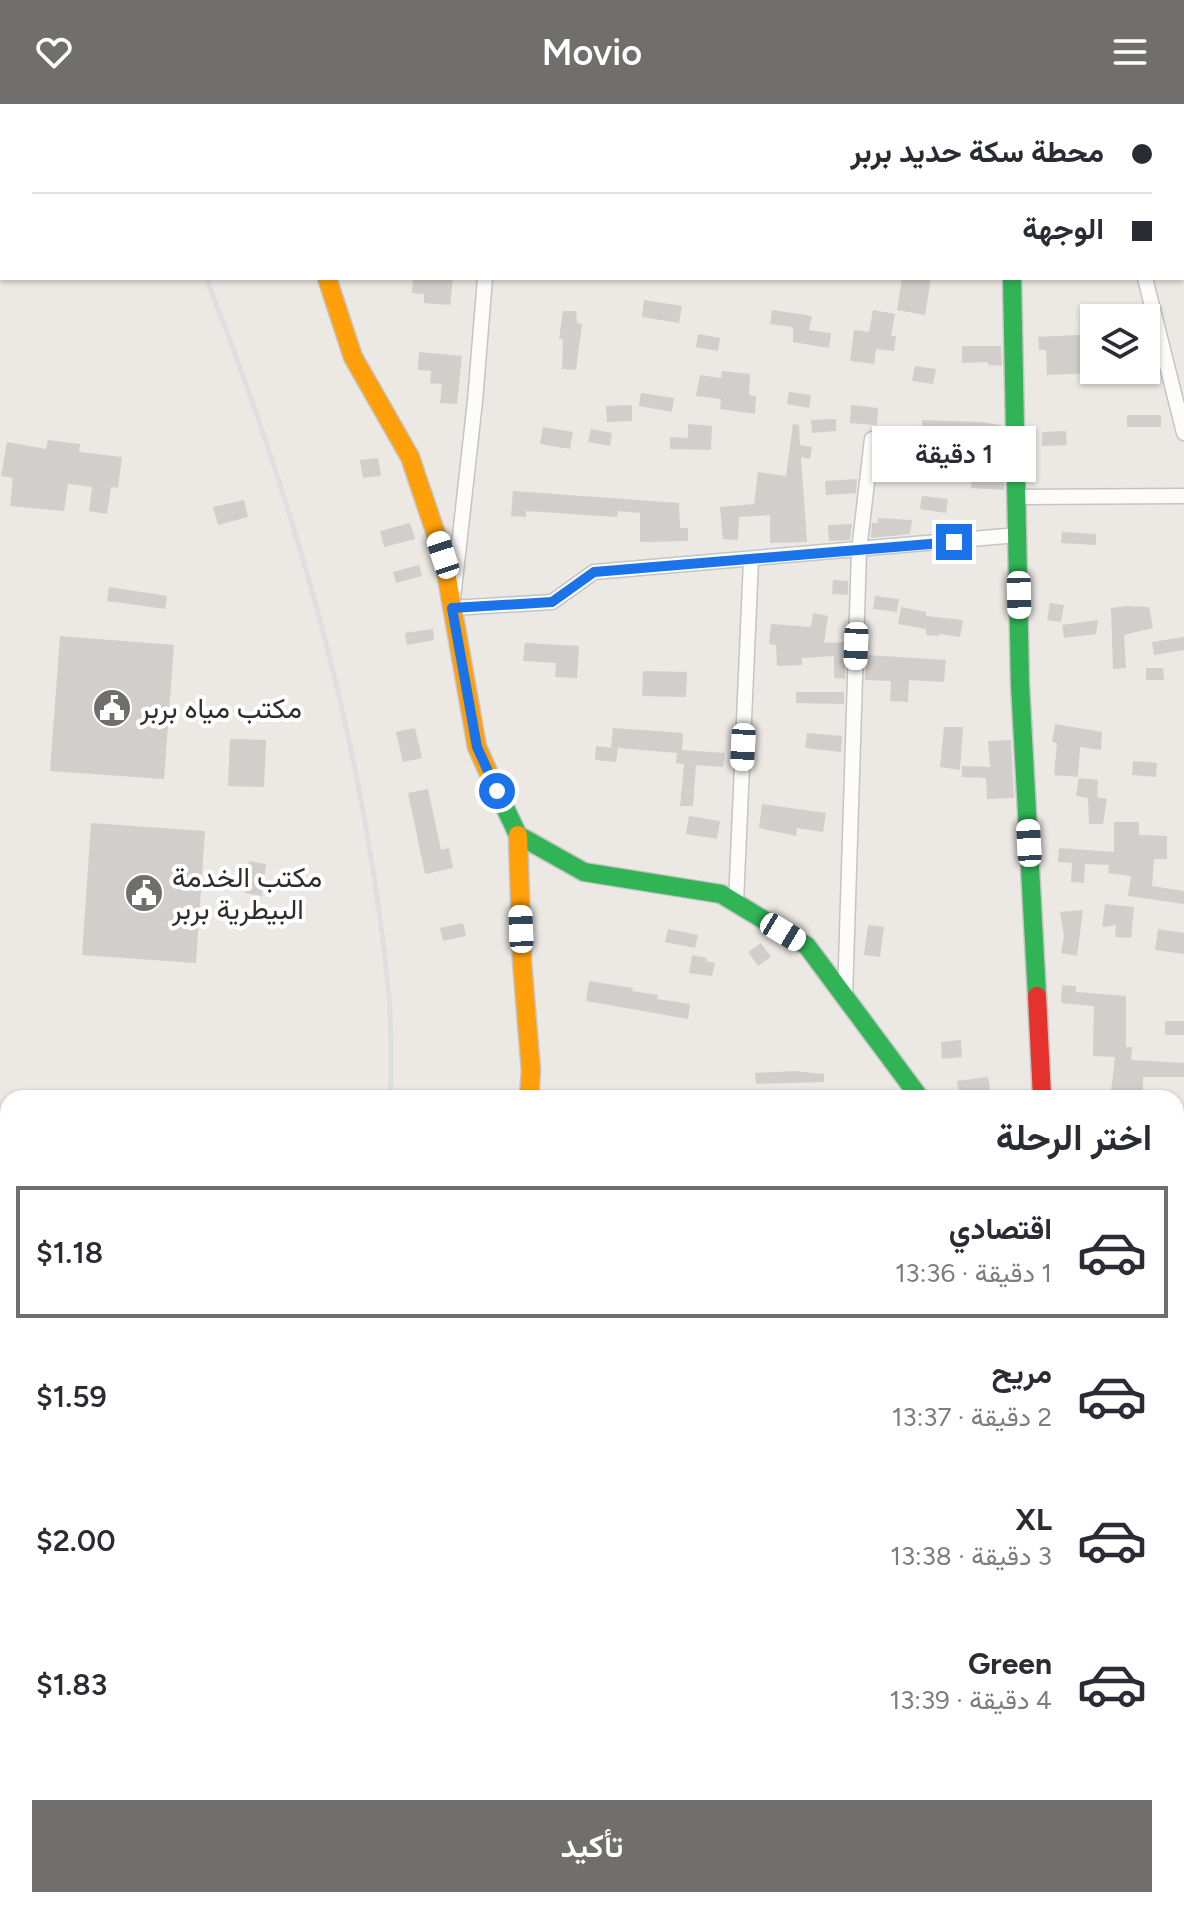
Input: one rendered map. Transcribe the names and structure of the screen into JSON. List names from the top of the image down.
{
  "places": {
    "public building": ["مكتب مياه بربر", "مكتب الخدمة البيطرية بربر"]
  },
  "page": {
    "header": "Movio",
    "banner": ["محطة سكة حديد بربر", "الوجهة"],
    "bubble": "1 دقيقة",
    "heading": "اختر الرحلة",
    "list": [
      {
        "name": "اقتصادي",
        "note": "1 دقيقة · 13:36",
        "value": "$1.18"
      },
      {
        "name": "مريح",
        "note": "2 دقيقة · 13:37",
        "value": "$1.59"
      },
      {
        "name": "XL",
        "note": "3 دقيقة · 13:38",
        "value": "$2.00"
      },
      {
        "name": "Green",
        "note": "4 دقيقة · 13:39",
        "value": "$1.83"
      }
    ],
    "buttons": "تأكيد"
  }
}
